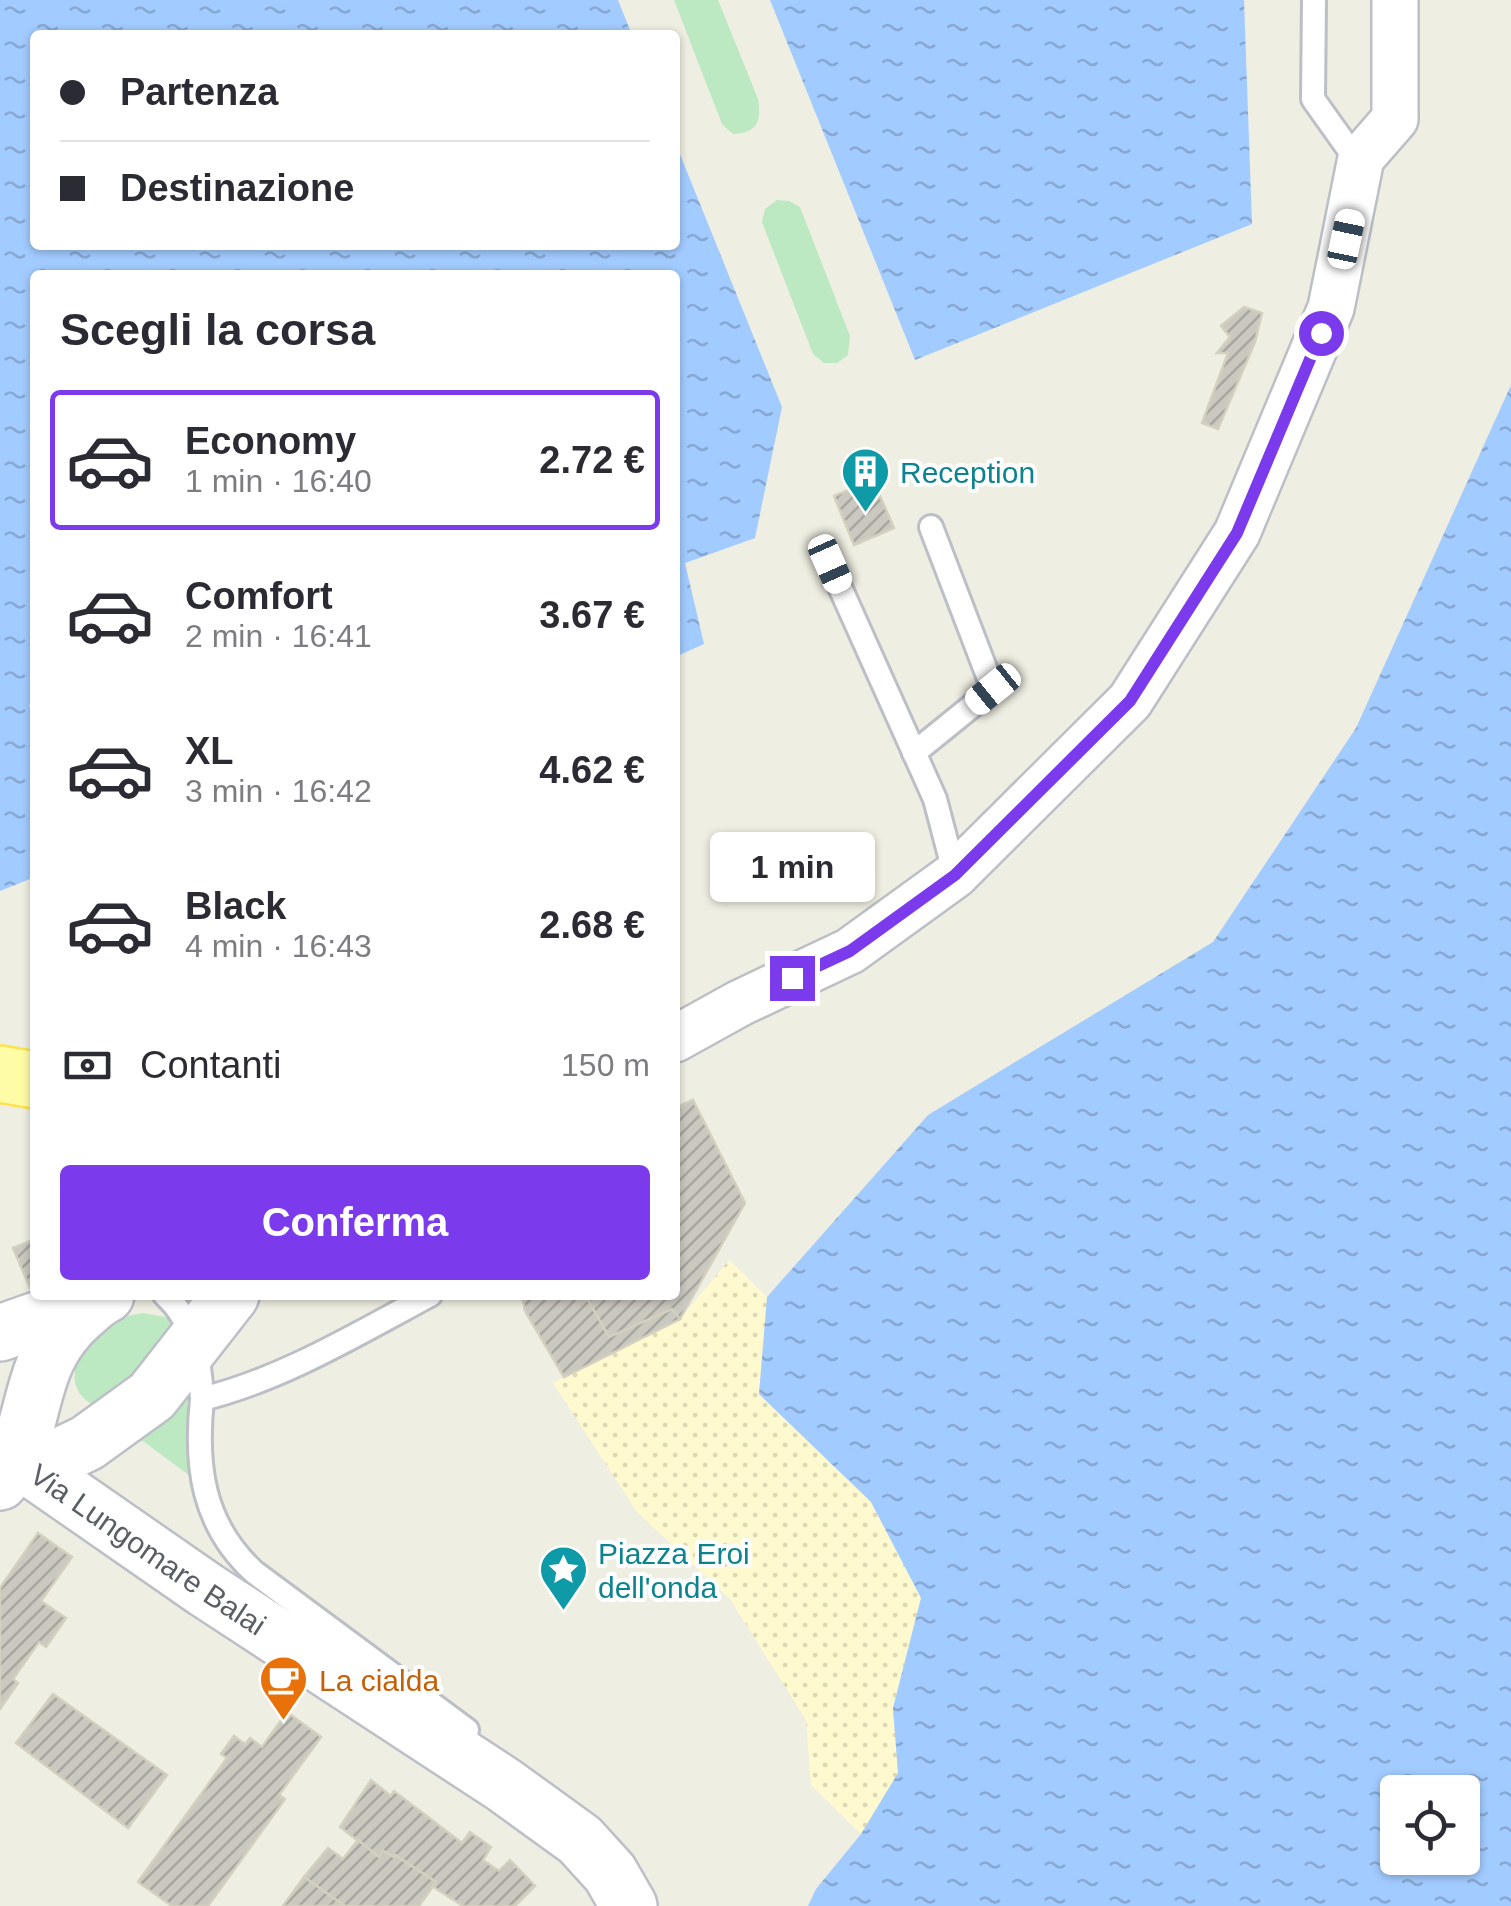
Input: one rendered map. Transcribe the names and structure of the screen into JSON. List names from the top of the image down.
{
  "streets": {
    "street": ["Via Lungomare Balai"]
  },
  "places": {
    "building": ["Reception"],
    "place": ["Piazza Eroi dell'onda"],
    "cafe": ["La cialda"]
  },
  "page": {
    "banner": ["Partenza", "Destinazione"],
    "heading": "Scegli la corsa",
    "list": [
      {
        "name": "Economy",
        "note": "1 min · 16:40",
        "value": "2.72 €"
      },
      {
        "name": "Comfort",
        "note": "2 min · 16:41",
        "value": "3.67 €"
      },
      {
        "name": "XL",
        "note": "3 min · 16:42",
        "value": "4.62 €"
      },
      {
        "name": "Black",
        "note": "4 min · 16:43",
        "value": "2.68 €"
      }
    ],
    "bubble": "1 min",
    "pay": ["Contanti", "150 m"],
    "buttons": "Conferma"
  }
}
